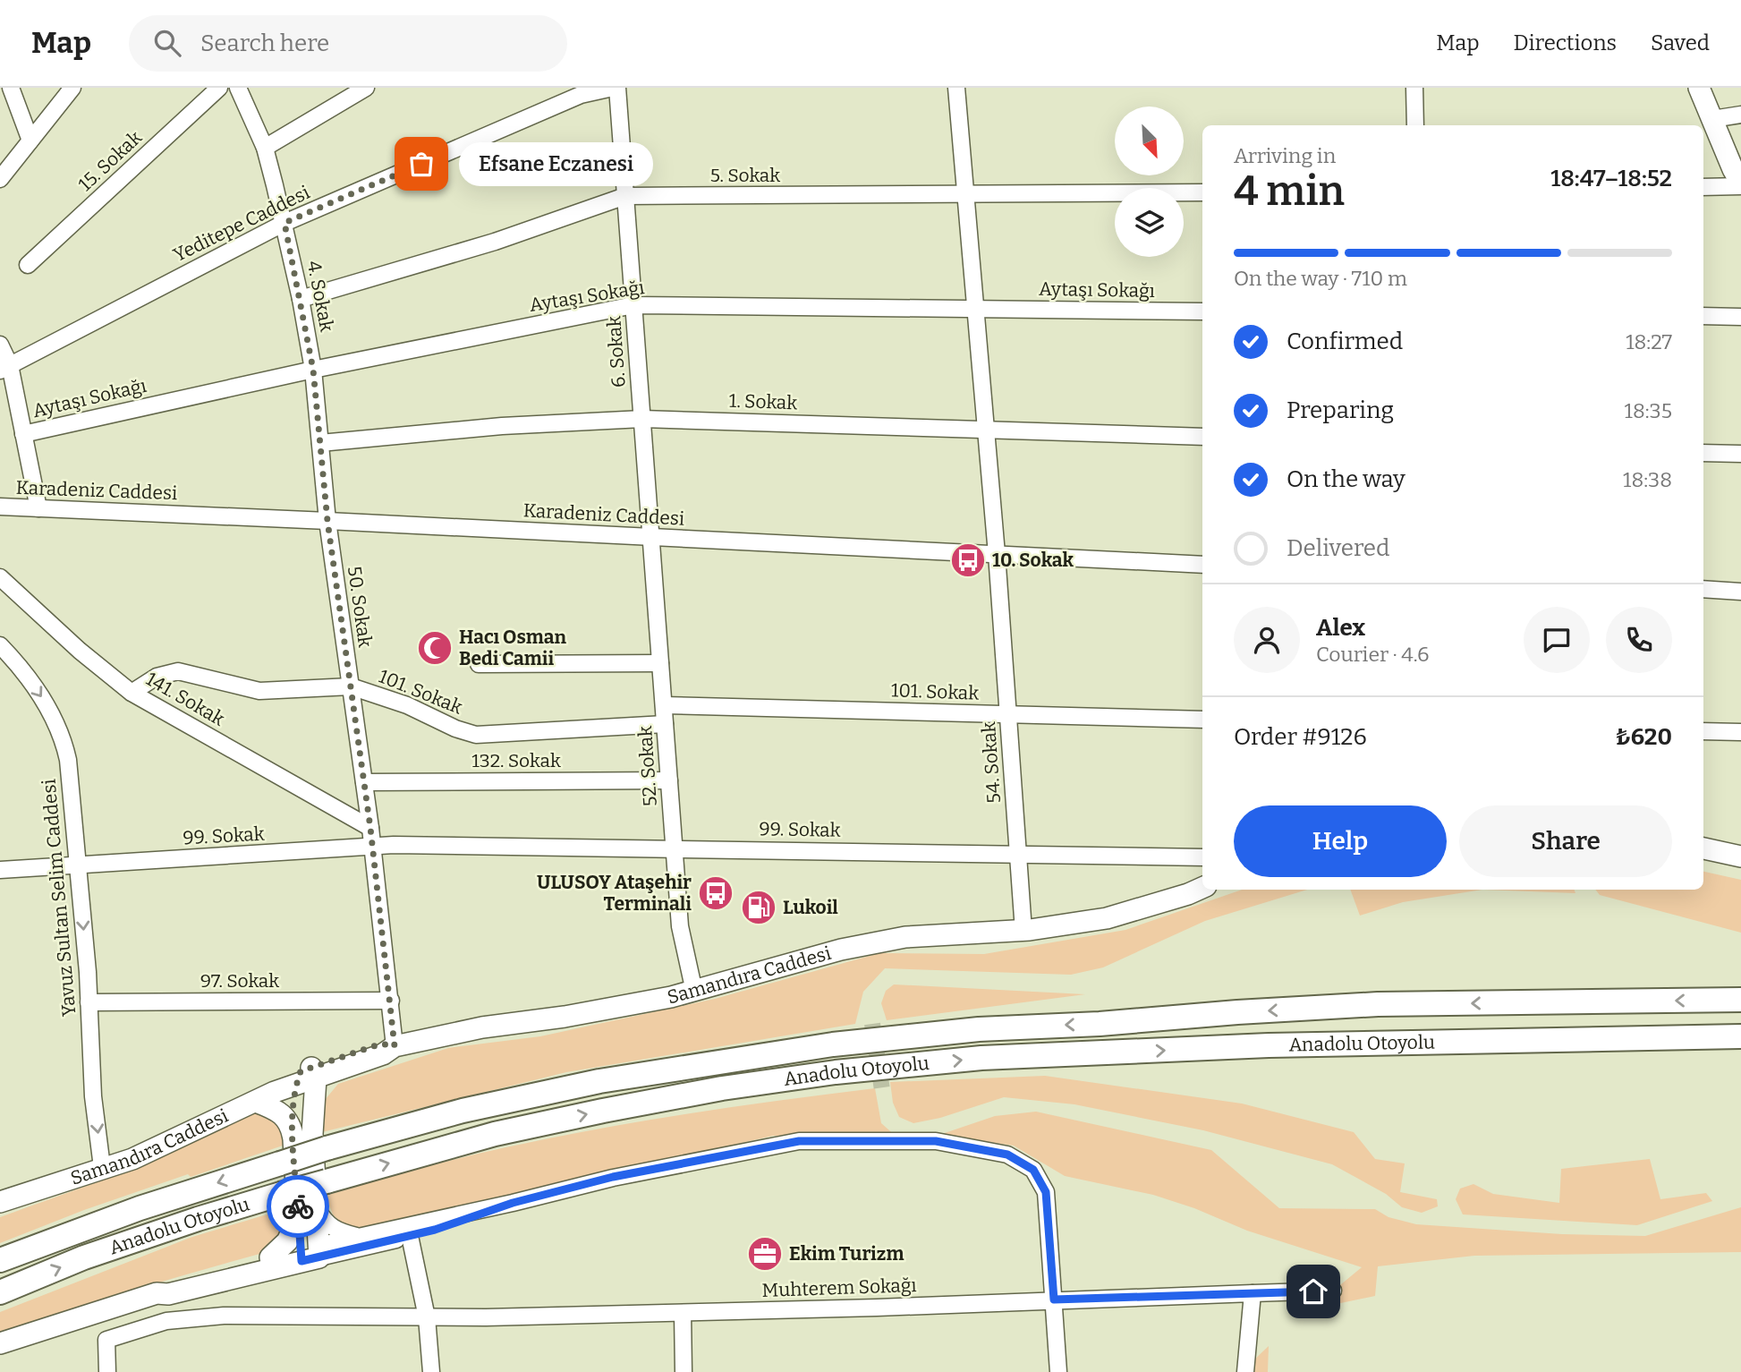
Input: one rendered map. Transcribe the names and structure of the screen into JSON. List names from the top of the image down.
{
  "streets": {
    "highway": ["Anadolu Otoyolu"],
    "main road": ["Samandıra Caddesi"],
    "street": [
      "15. Sokak",
      "5. Sokak",
      "Yeditepe Caddesi",
      "Aytaşı Sokağı",
      "4. Sokak",
      "6. Sokak",
      "1. Sokak",
      "Karadeniz Caddesi",
      "50. Sokak",
      "101. Sokak",
      "141. Sokak",
      "132. Sokak",
      "54. Sokak",
      "52. Sokak",
      "99. Sokak",
      "Yavuz Sultan Selim Caddesi",
      "97. Sokak",
      "Muhterem Sokağı"
    ]
  },
  "crossings": [
    ["5. Sokak", "4. Sokak"],
    ["5. Sokak", "6. Sokak"],
    ["Yeditepe Caddesi", "4. Sokak"],
    ["Yeditepe Caddesi", "6. Sokak"],
    ["Aytaşı Sokağı", "4. Sokak"],
    ["Aytaşı Sokağı", "6. Sokak"],
    ["4. Sokak", "1. Sokak"],
    ["4. Sokak", "Karadeniz Caddesi"],
    ["4. Sokak", "50. Sokak"],
    ["6. Sokak", "1. Sokak"],
    ["6. Sokak", "Karadeniz Caddesi"],
    ["6. Sokak", "52. Sokak"],
    ["Karadeniz Caddesi", "50. Sokak"],
    ["Karadeniz Caddesi", "54. Sokak"],
    ["Karadeniz Caddesi", "52. Sokak"],
    ["50. Sokak", "101. Sokak"],
    ["50. Sokak", "141. Sokak"],
    ["50. Sokak", "132. Sokak"],
    ["50. Sokak", "99. Sokak"],
    ["50. Sokak", "Samandıra Caddesi"],
    ["50. Sokak", "97. Sokak"],
    ["101. Sokak", "141. Sokak"],
    ["101. Sokak", "54. Sokak"],
    ["101. Sokak", "52. Sokak"],
    ["132. Sokak", "52. Sokak"],
    ["54. Sokak", "99. Sokak"],
    ["54. Sokak", "Samandıra Caddesi"],
    ["52. Sokak", "99. Sokak"],
    ["52. Sokak", "Samandıra Caddesi"],
    ["99. Sokak", "Yavuz Sultan Selim Caddesi"],
    ["Yavuz Sultan Selim Caddesi", "Samandıra Caddesi"],
    ["Yavuz Sultan Selim Caddesi", "97. Sokak"]
  ],
  "one_way": ["Yavuz Sultan Selim Caddesi"],
  "places": {
    "other": ["Efsane Eczanesi"],
    "bus stop": ["10. Sokak", "ULUSOY Ataşehir Terminali"],
    "mosque": ["Hacı Osman Bedi Camii"],
    "fuel station": ["Lukoil"],
    "office": ["Ekim Turizm"]
  },
  "north": "bottom right",
  "page": {
    "header": "Map",
    "search": "Search here",
    "nav": ["Map", "Directions", "Saved"],
    "heading": ["4 min", "Arriving in", "18:47–18:52"],
    "panel": [
      "Alex",
      "Courier · 4.6",
      "Order #9126",
      "₺620"
    ],
    "bubble": "Efsane Eczanesi",
    "bar": "On the way · 710 m",
    "list": [
      ["Confirmed", "18:27"],
      ["Preparing", "18:35"],
      ["On the way", "18:38"],
      "Delivered"
    ],
    "buttons": ["Help", "Share"]
  }
}
